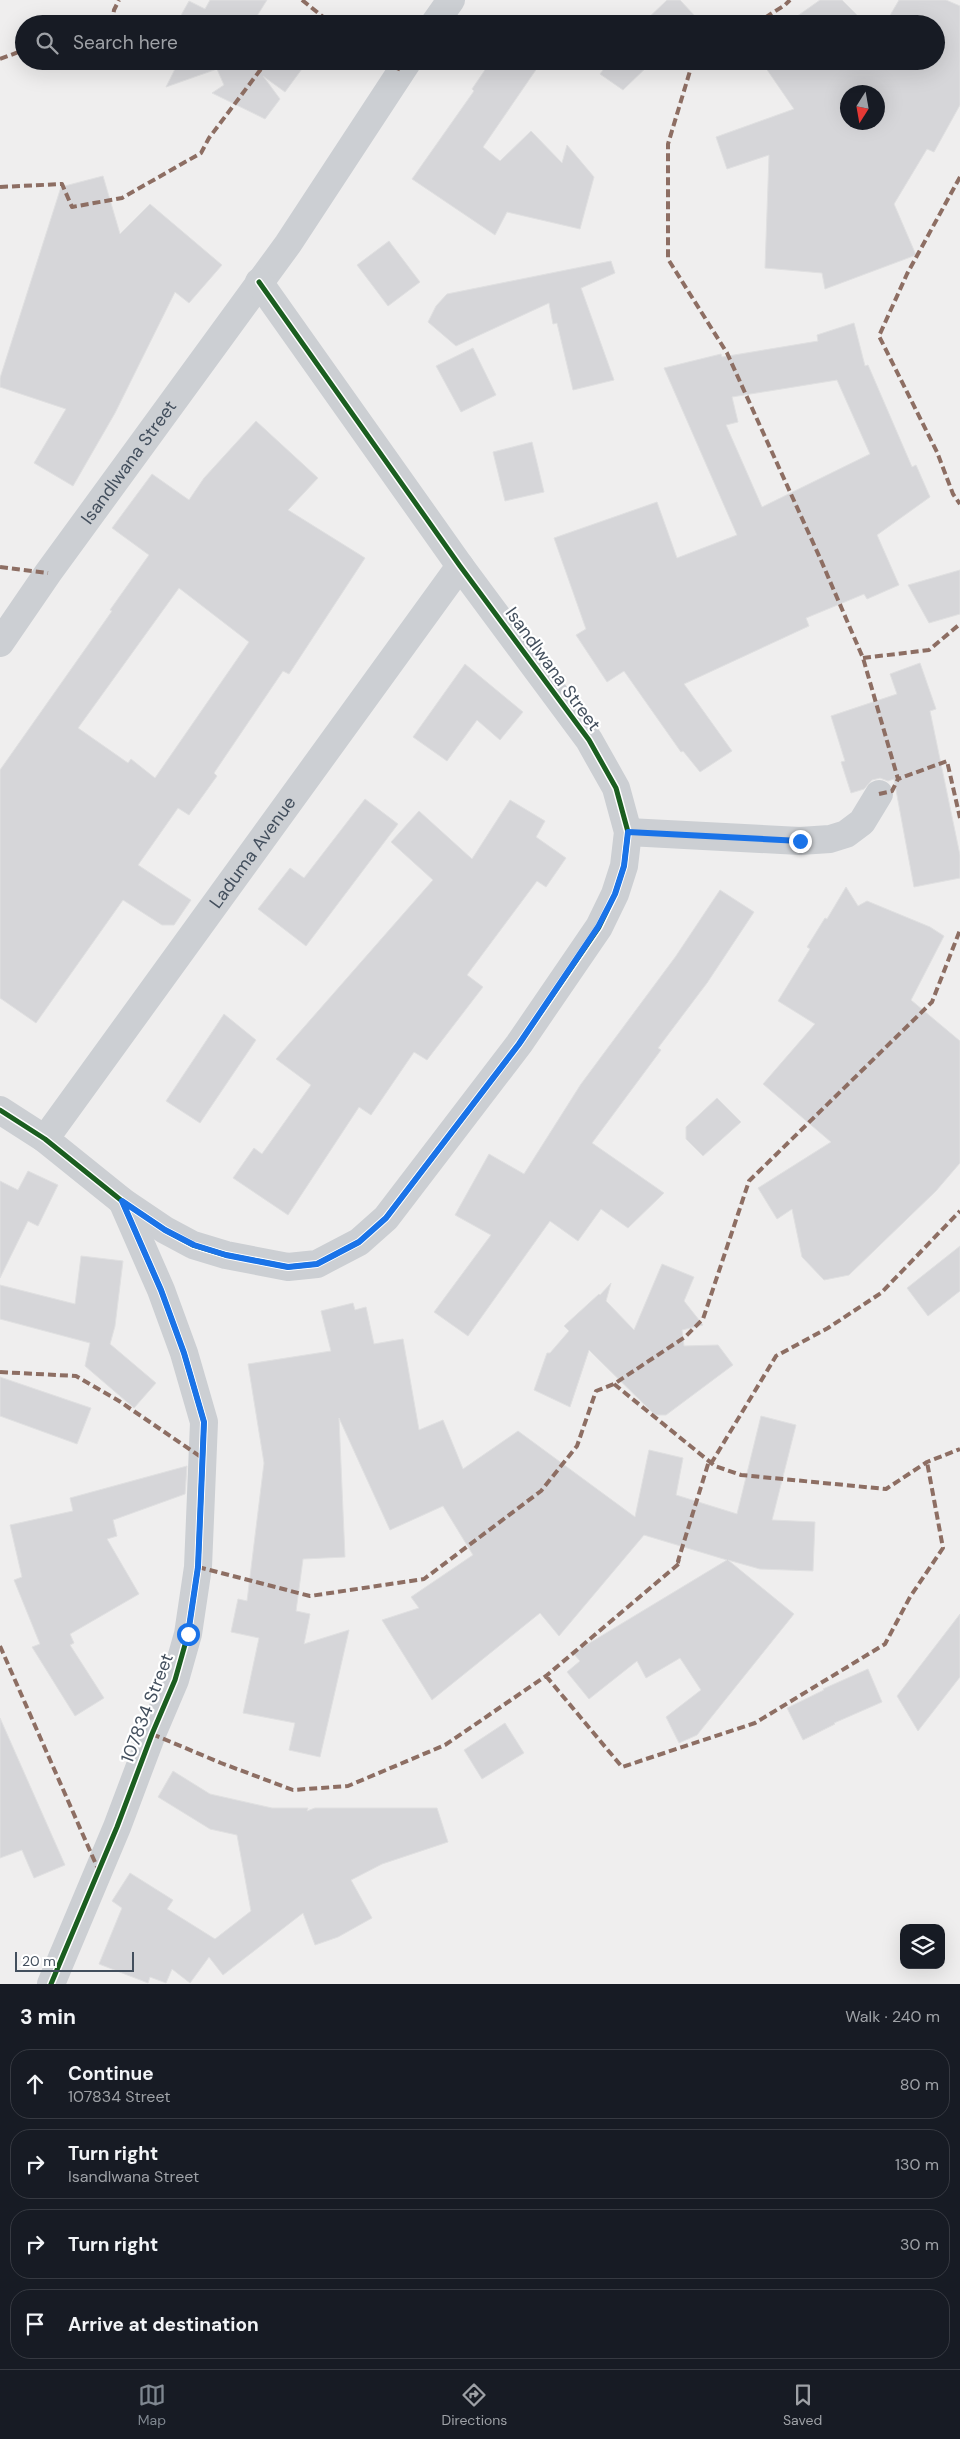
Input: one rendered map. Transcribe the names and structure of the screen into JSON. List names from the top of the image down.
{
  "streets": {
    "street": ["Isandlwana Street", "Laduma Avenue", "107834 Street"]
  },
  "crossings": [
    ["Isandlwana Street", "Laduma Avenue"],
    ["Isandlwana Street", "107834 Street"]
  ],
  "scale_bar": "20 m",
  "north": "bottom",
  "page": {
    "search": "Search here",
    "scale": "20 m",
    "heading": ["3 min", "Walk · 240 m"],
    "list": [
      ["Continue", "107834 Street", "80 m"],
      ["Turn right", "Isandlwana Street", "130 m"],
      ["Turn right", "30 m"],
      "Arrive at destination"
    ],
    "nav": ["Map", "Directions", "Saved"]
  }
}
